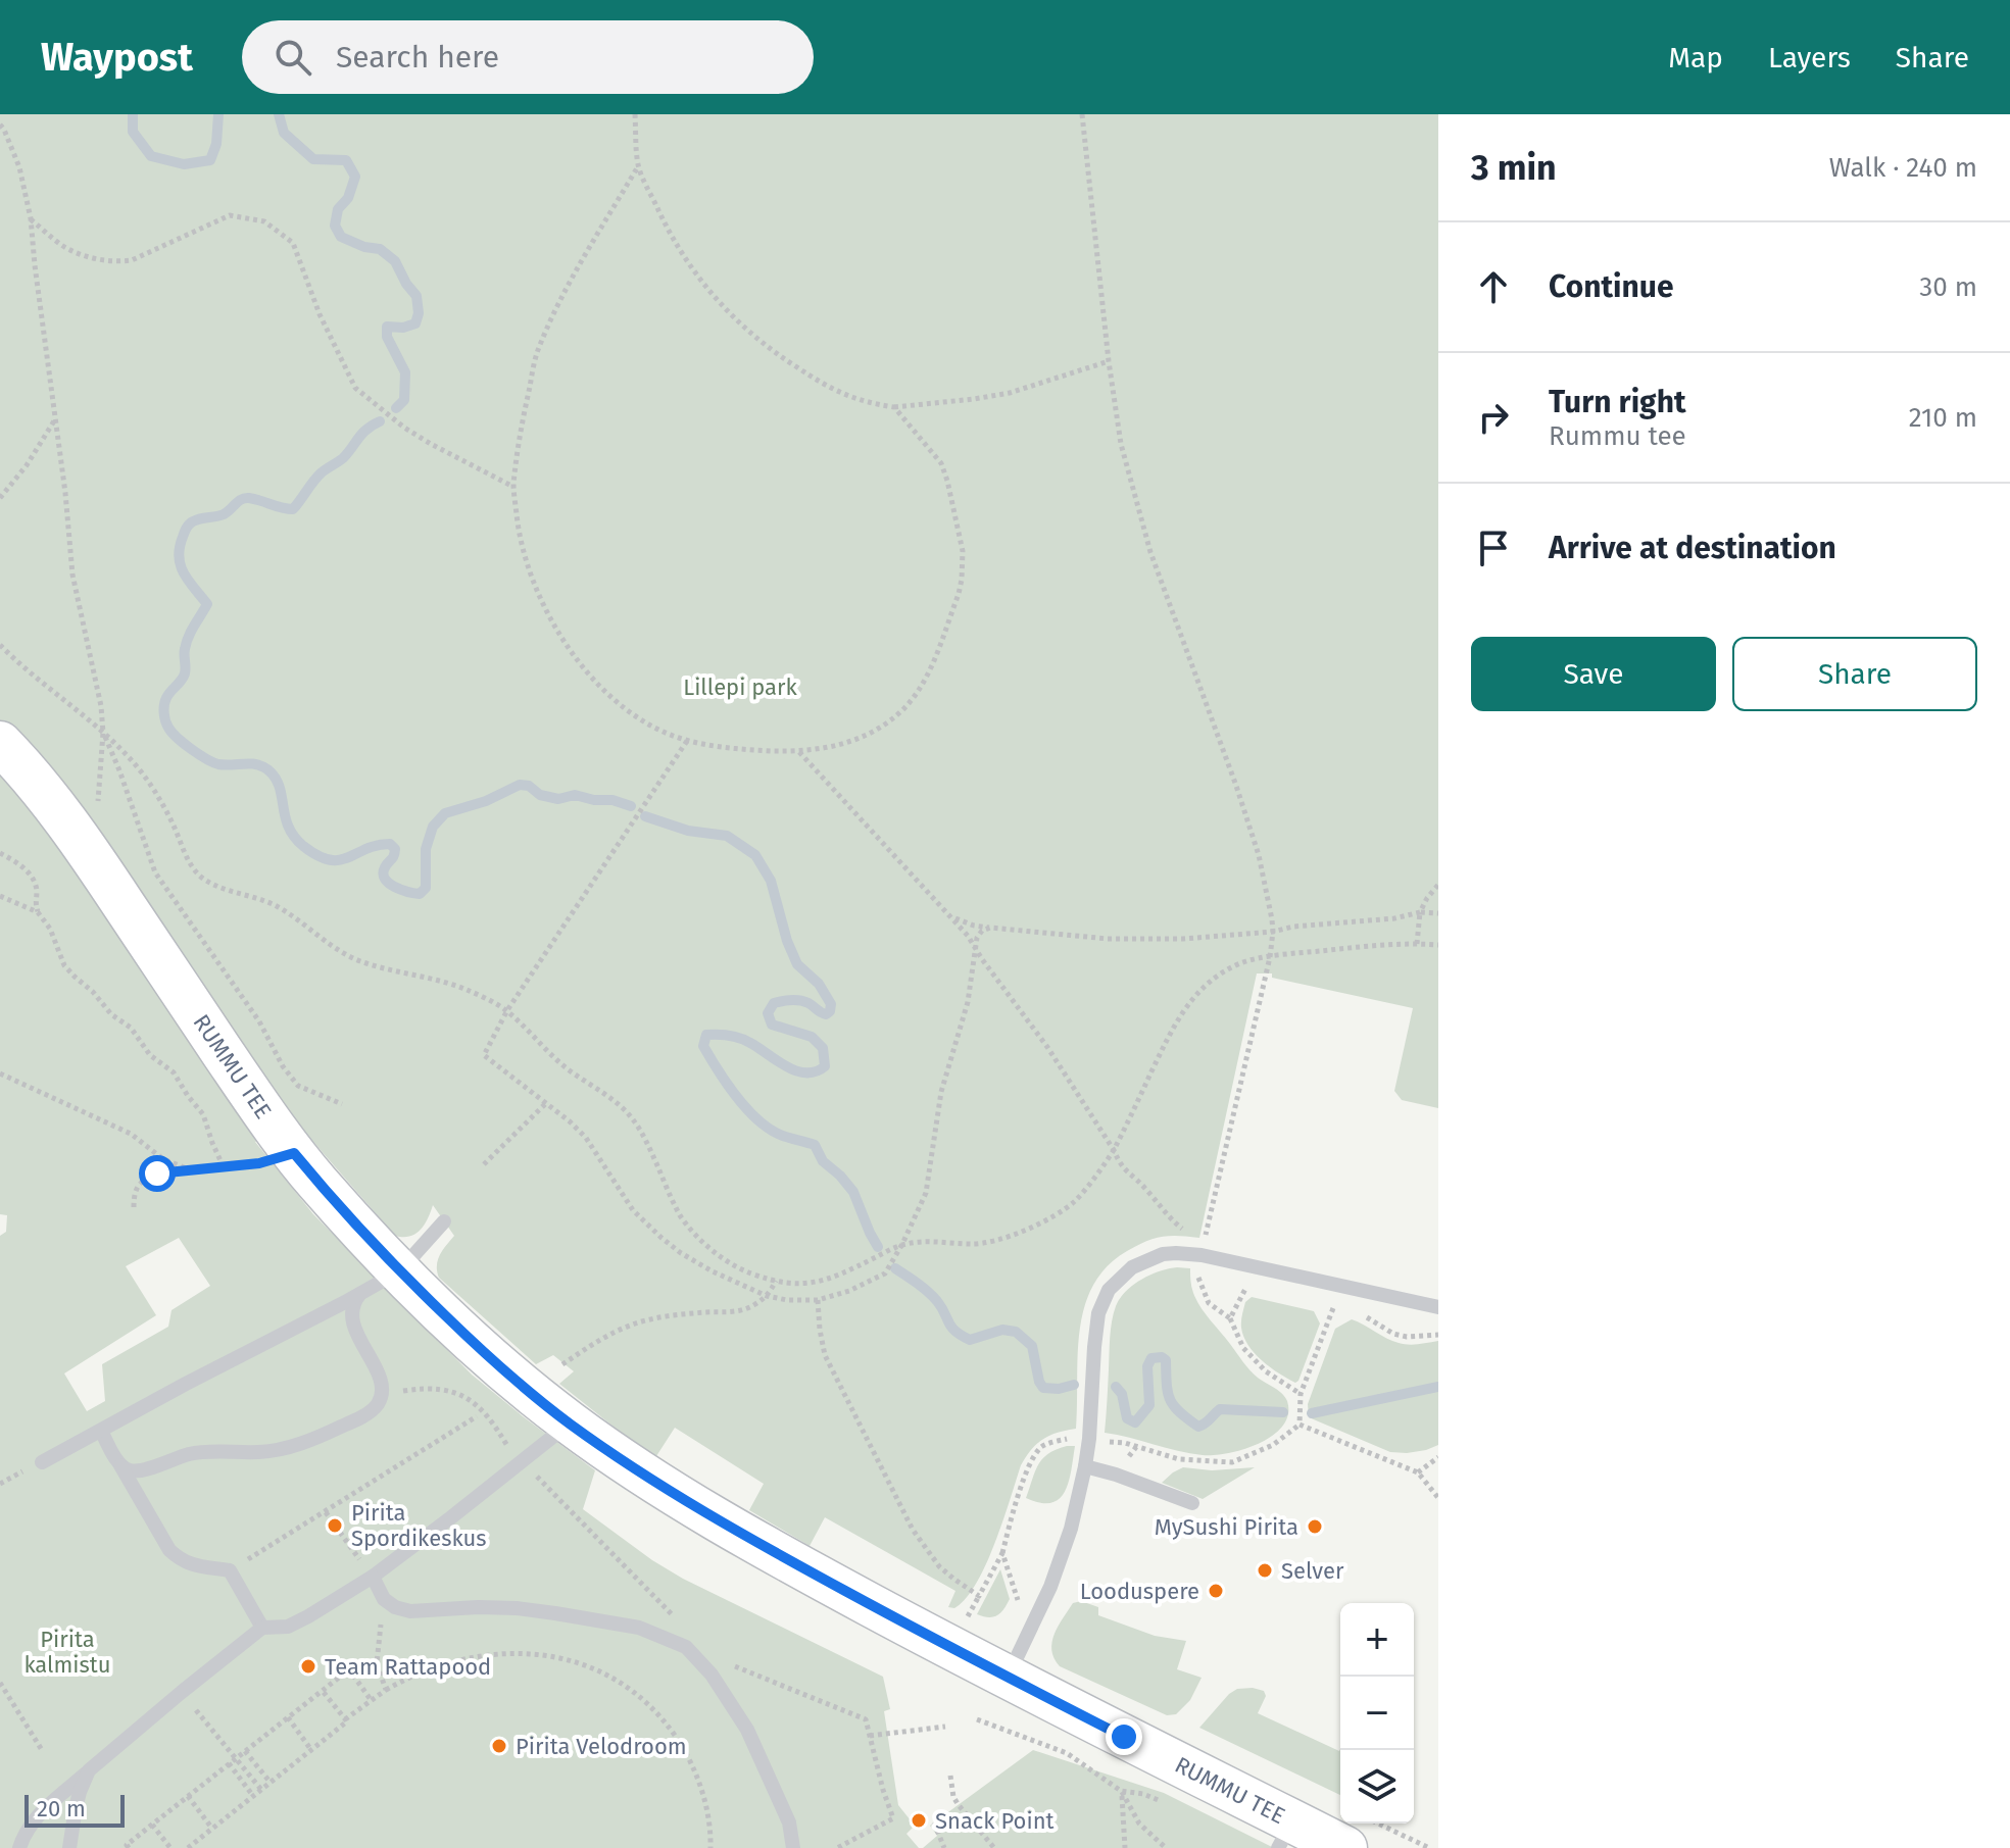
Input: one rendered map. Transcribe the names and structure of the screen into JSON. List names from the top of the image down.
{
  "streets": {
    "main road": ["RUMMU TEE"]
  },
  "parks": ["Lillepi park", "Pirita kalmistu"],
  "places": [
    "Pirita Spordikeskus",
    "MySushi Pirita",
    "Selver",
    "Looduspere",
    "Team Rattapood",
    "Pirita Velodroom",
    "Snack Point"
  ],
  "scale_bar": "20 m",
  "page": {
    "header": "Waypost",
    "search": "Search here",
    "nav": ["Map", "Layers", "Share"],
    "heading": ["3 min", "Walk · 240 m"],
    "list": [
      ["Continue", "30 m"],
      ["Turn right", "Rummu tee", "210 m"],
      "Arrive at destination"
    ],
    "buttons": ["Save", "Share"],
    "map_buttons": ["+", "−"],
    "scale": "20 m"
  }
}
